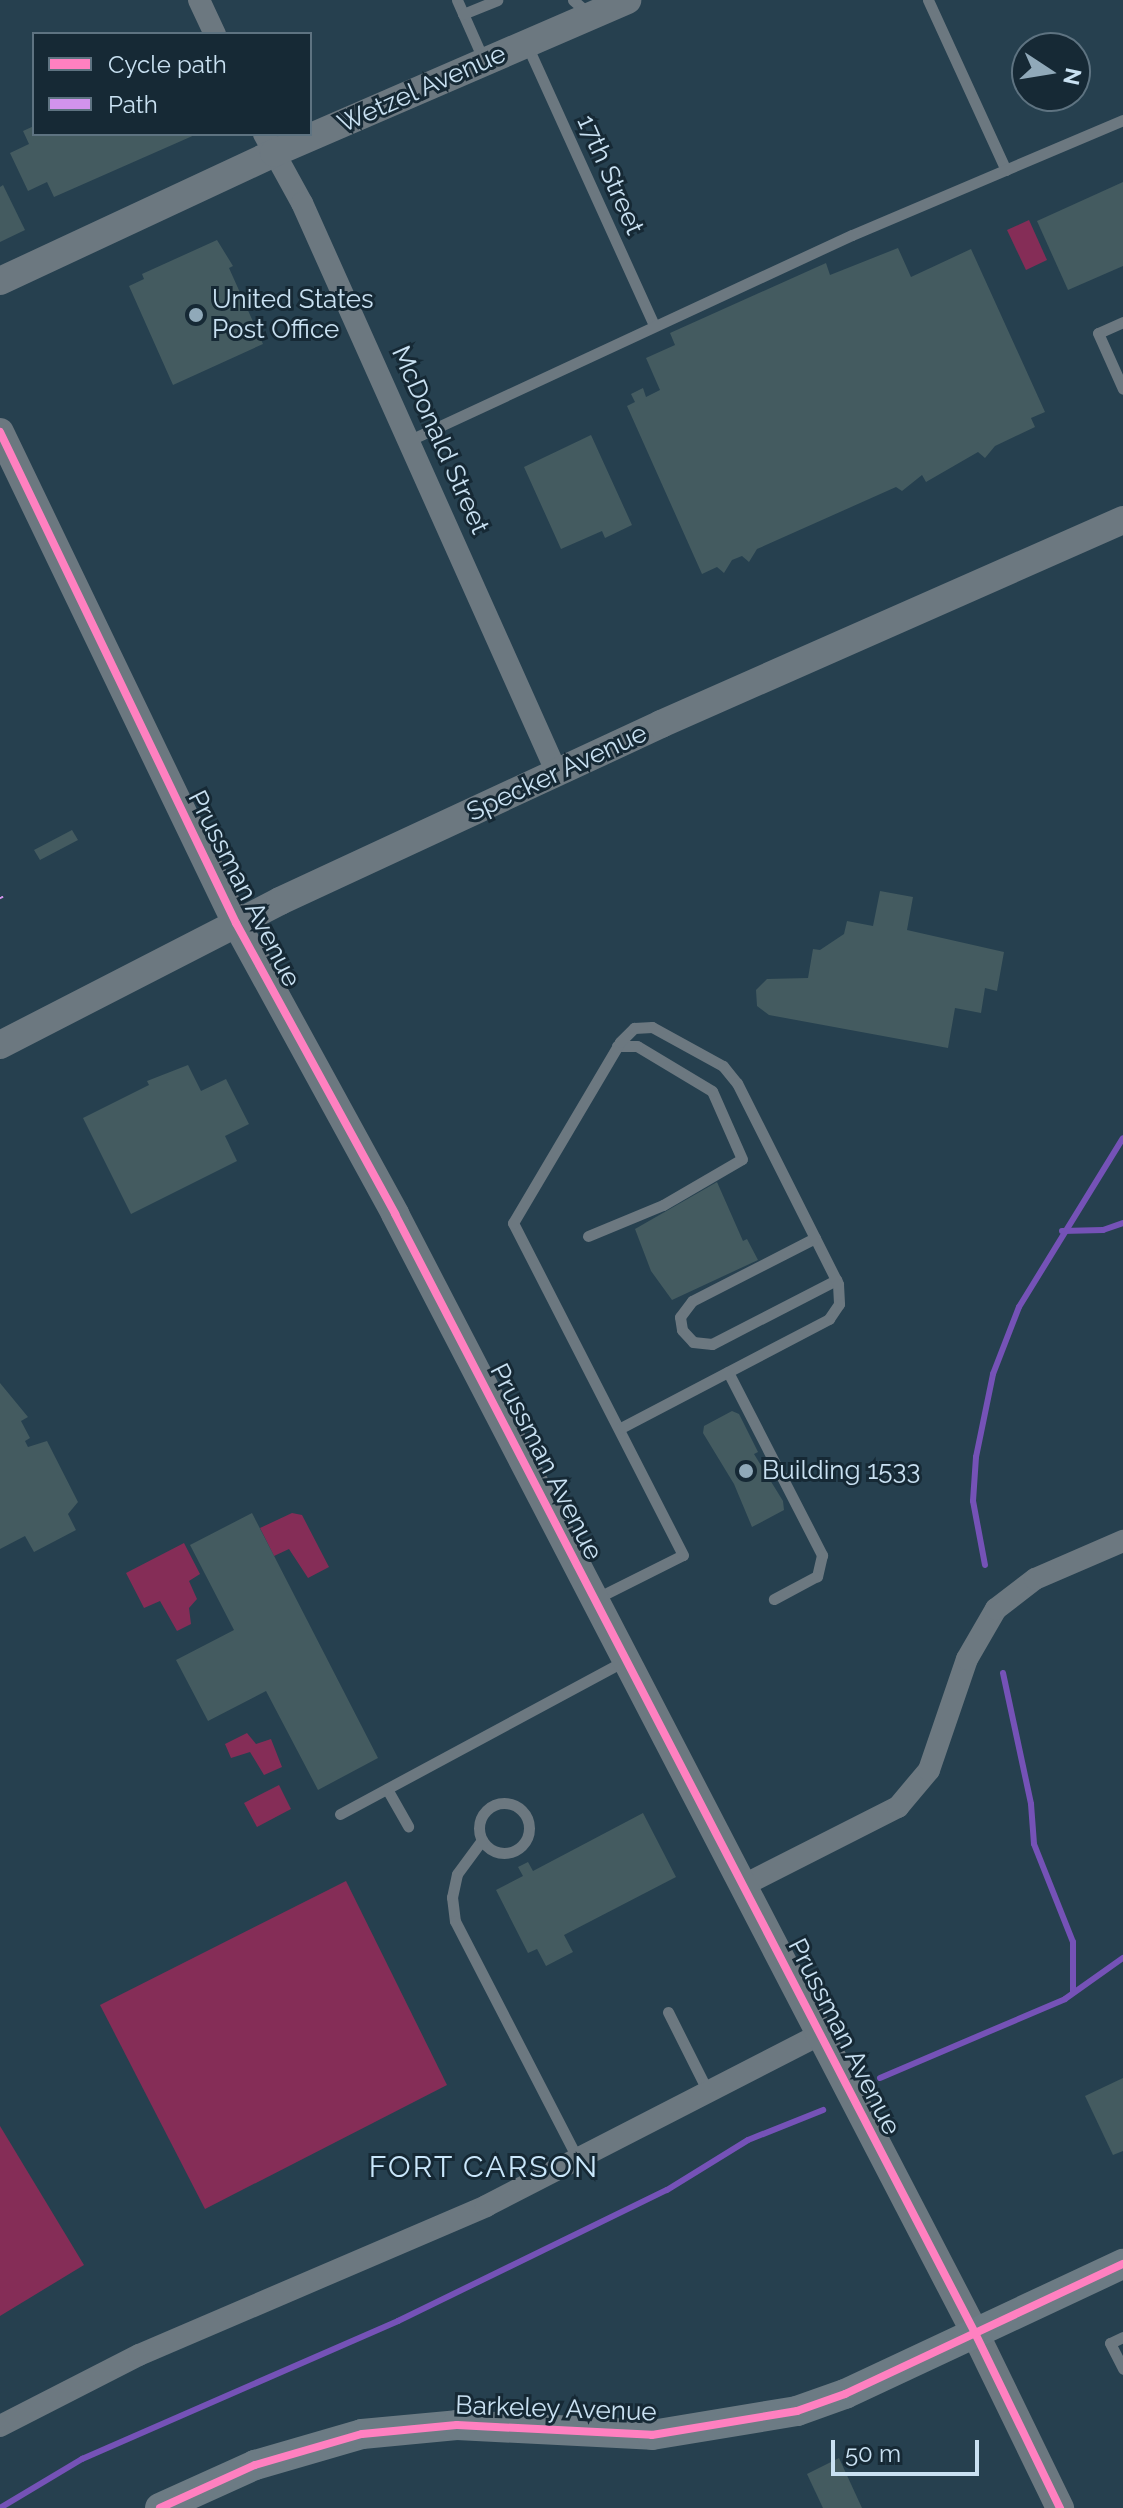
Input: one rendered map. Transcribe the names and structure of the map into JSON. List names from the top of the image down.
{
  "streets": {
    "main road": ["Barkeley Avenue"],
    "street": [
      "Wetzel Avenue",
      "McDonald Street",
      "Specker Avenue",
      "Prussman Avenue"
    ],
    "lane": ["17th Street"]
  },
  "crossings": [
    ["Wetzel Avenue", "17th Street"],
    ["Wetzel Avenue", "McDonald Street"],
    ["McDonald Street", "Specker Avenue"],
    ["Specker Avenue", "Prussman Avenue"],
    ["Prussman Avenue", "Barkeley Avenue"]
  ],
  "districts": ["FORT CARSON"],
  "places": ["United States Post Office", "Building 1533"],
  "legend": ["Cycle path", "Path"],
  "scale_bar": "50 m",
  "north": "right"
}
